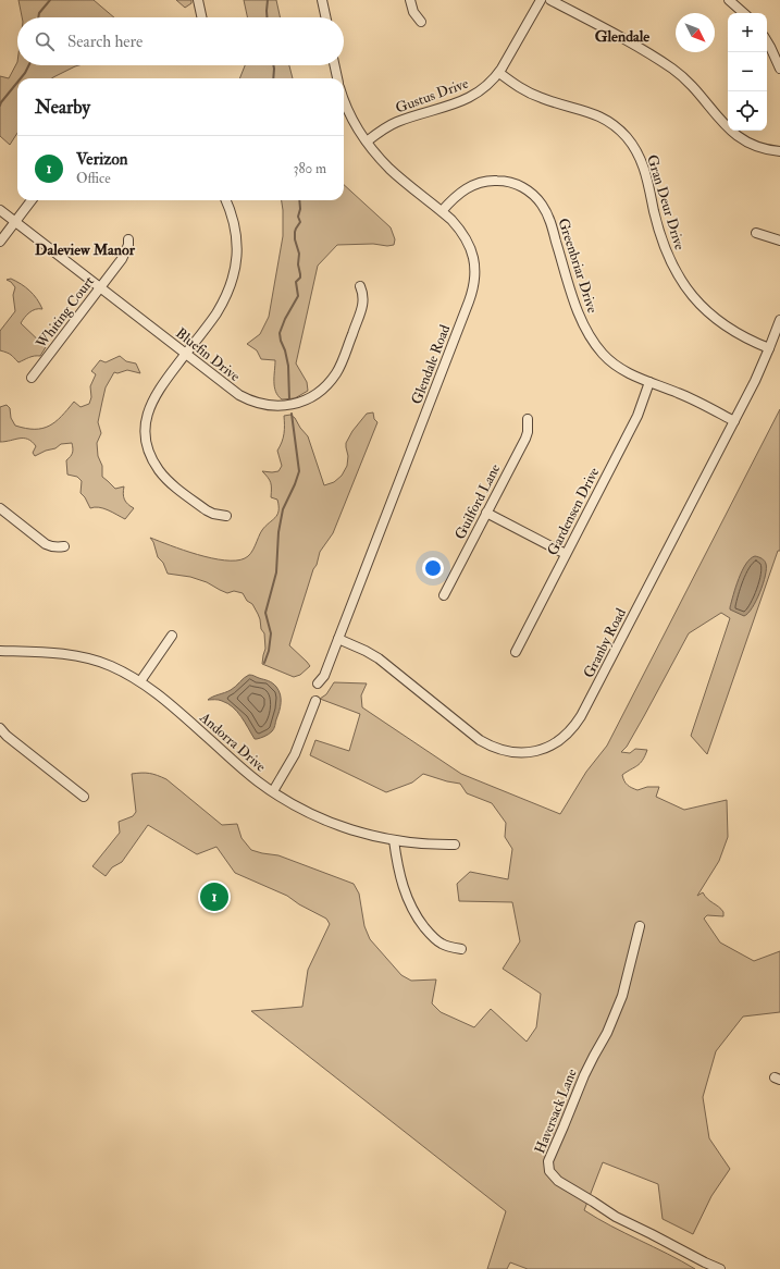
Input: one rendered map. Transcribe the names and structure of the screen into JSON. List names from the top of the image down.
{
  "streets": {
    "street": [
      "Gustus Drive",
      "Gran Deur Drive",
      "Greenbriar Drive",
      "Whiting Court",
      "Bluefin Drive",
      "Glendale Road",
      "Guilford Lane",
      "Gardensen Drive",
      "Granby Road",
      "Andorra Drive",
      "Haversack Lane"
    ]
  },
  "crossings": [
    ["Gustus Drive", "Gran Deur Drive"],
    ["Gustus Drive", "Glendale Road"],
    ["Gran Deur Drive", "Granby Road"],
    ["Greenbriar Drive", "Glendale Road"],
    ["Greenbriar Drive", "Gardensen Drive"],
    ["Greenbriar Drive", "Granby Road"],
    ["Whiting Court", "Bluefin Drive"],
    ["Glendale Road", "Granby Road"]
  ],
  "districts": ["Glendale", "Daleview Manor"],
  "north": "bottom right",
  "page": {
    "map_buttons": ["+", "−"],
    "search": "Search here",
    "heading": "Nearby",
    "list": [
      {
        "mark": "1",
        "name": "Verizon",
        "note": "Office",
        "value": "380 m"
      }
    ],
    "pins": "1"
  }
}
